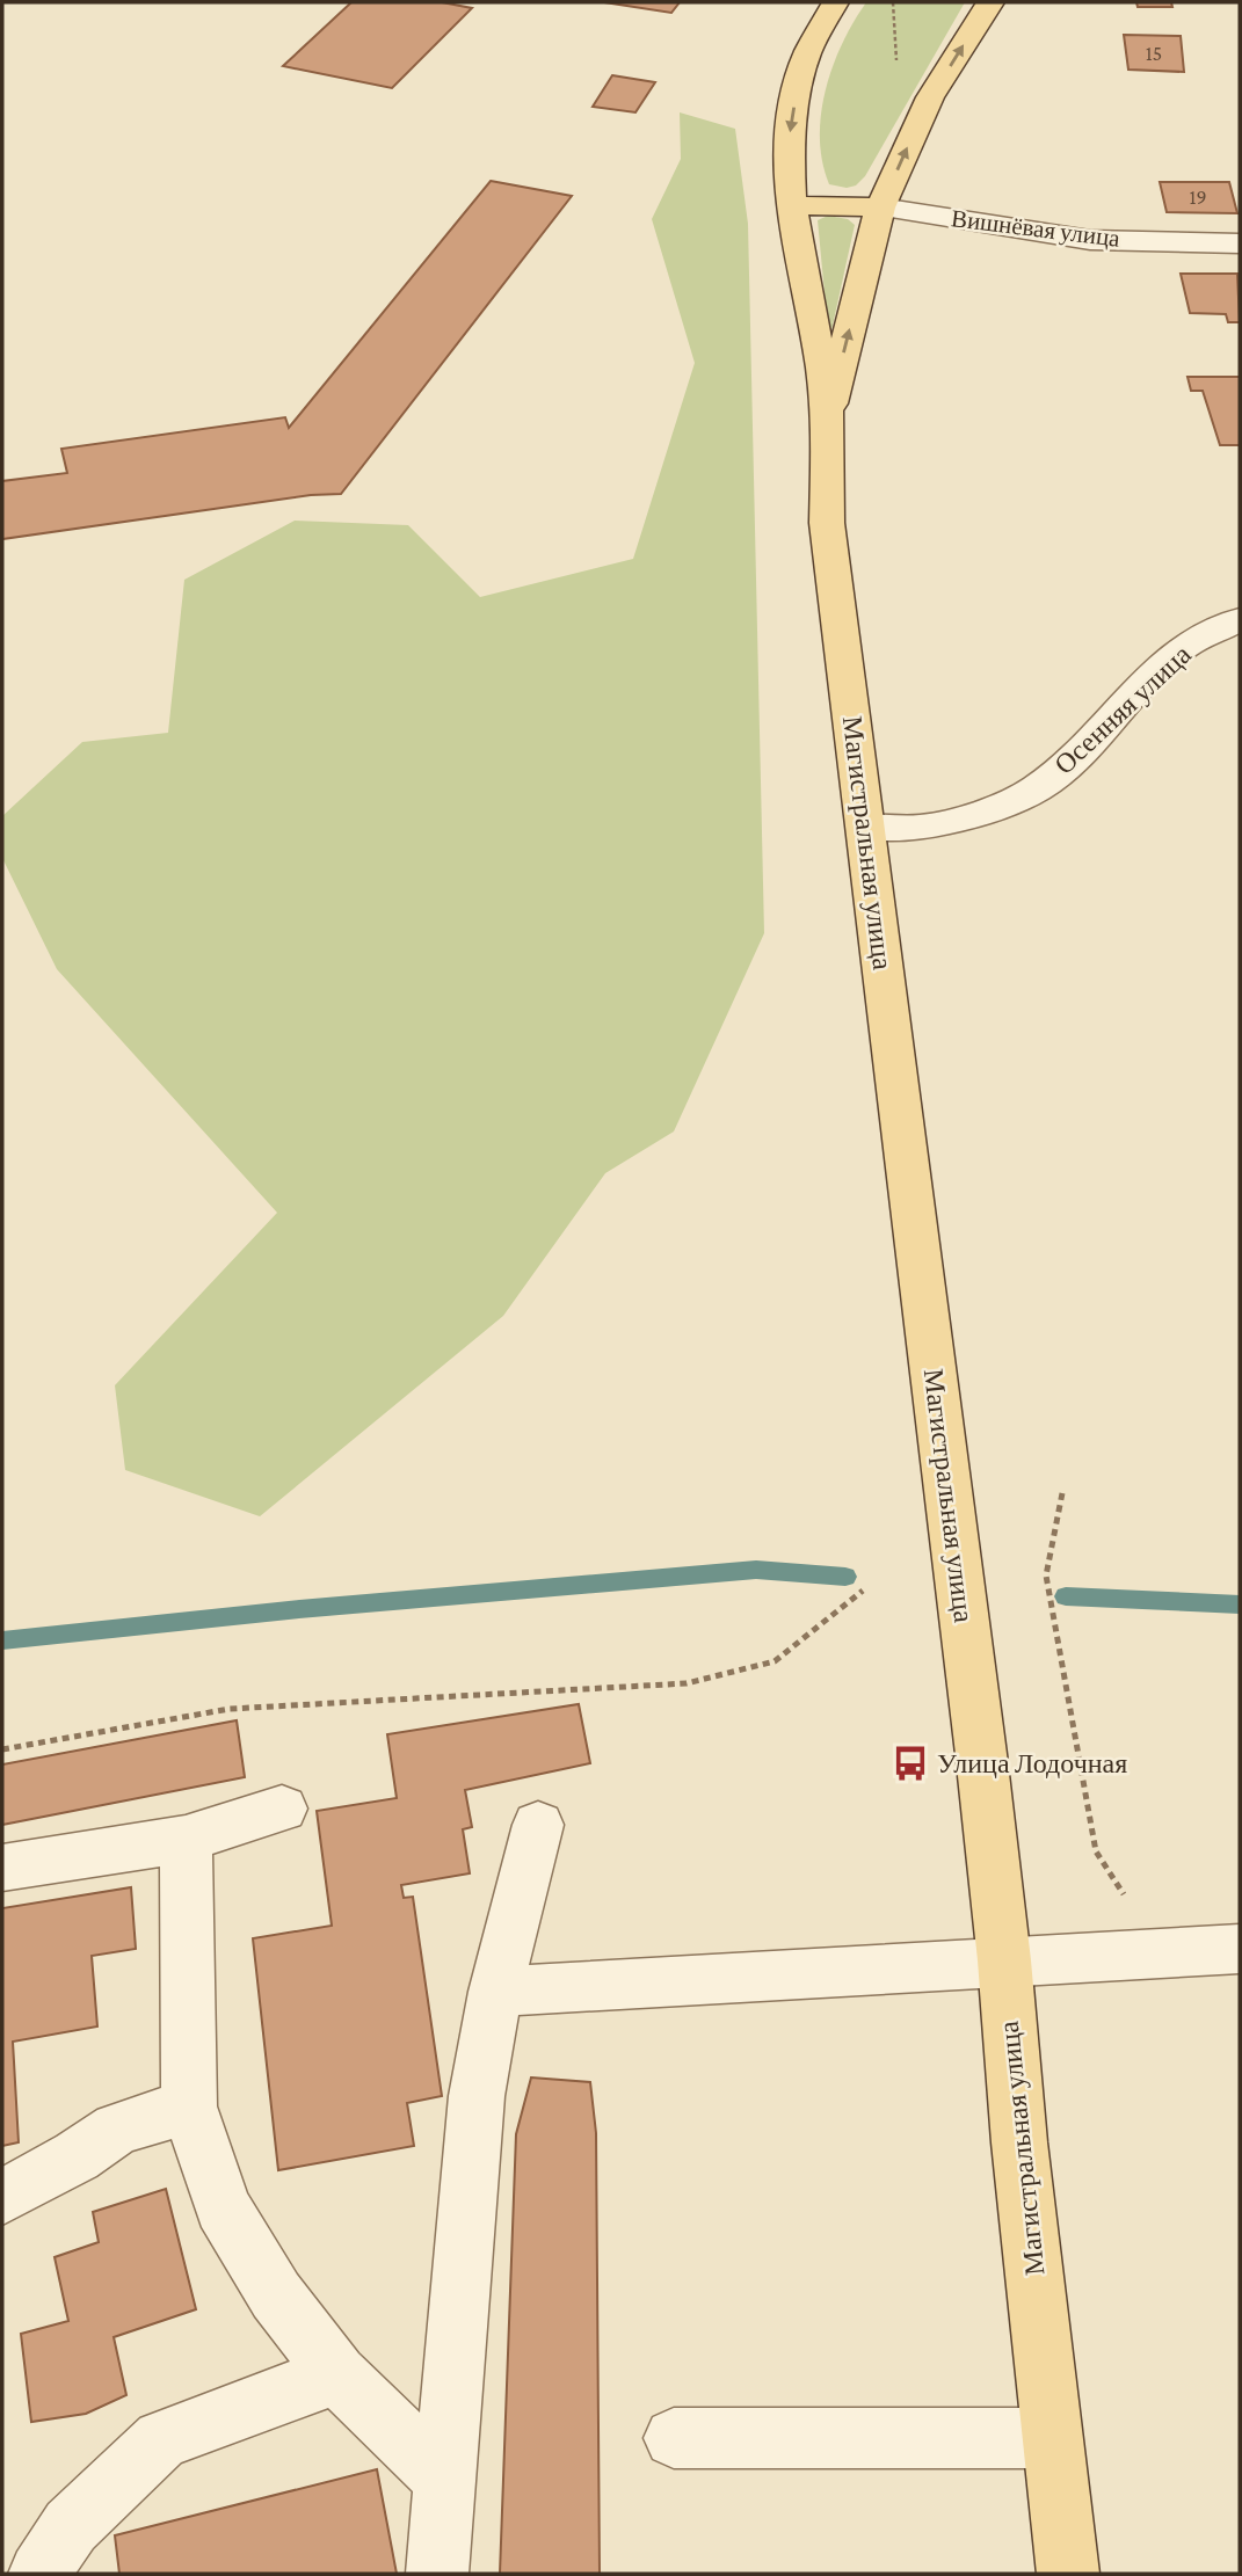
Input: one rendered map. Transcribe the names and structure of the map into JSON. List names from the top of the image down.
{
  "streets": {
    "main road": ["Магистральная улица"],
    "street": ["Вишнёвая улица", "Осенняя улица"]
  },
  "crossings": [
    ["Вишнёвая улица", "Магистральная улица"],
    ["Осенняя улица", "Магистральная улица"]
  ],
  "places": {
    "bus stop": ["Улица Лодочная"]
  },
  "house_numbers": ["15", "19"]
}
